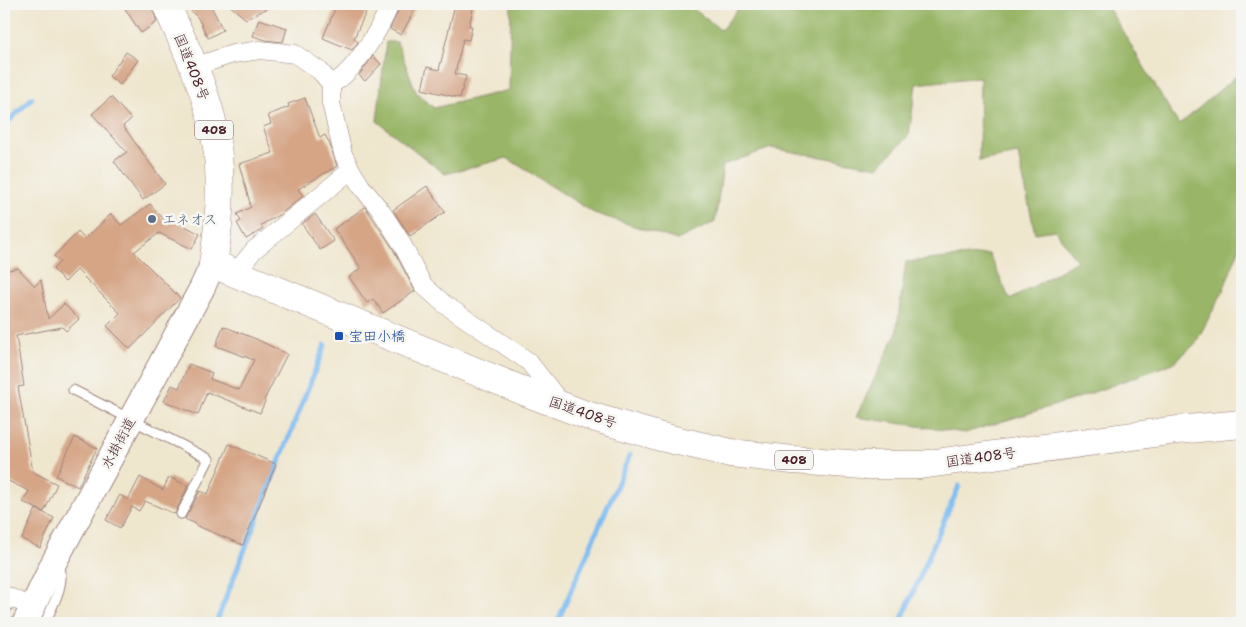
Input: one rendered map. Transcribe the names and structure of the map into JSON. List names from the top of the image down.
{
  "streets": {
    "highway": ["国道408号", "408"],
    "main road": ["水掛街道"]
  },
  "crossings": [
    ["国道408号", "水掛街道"]
  ],
  "places": {
    "other": ["エネオス"],
    "transit": ["宝田小橋"]
  }
}
